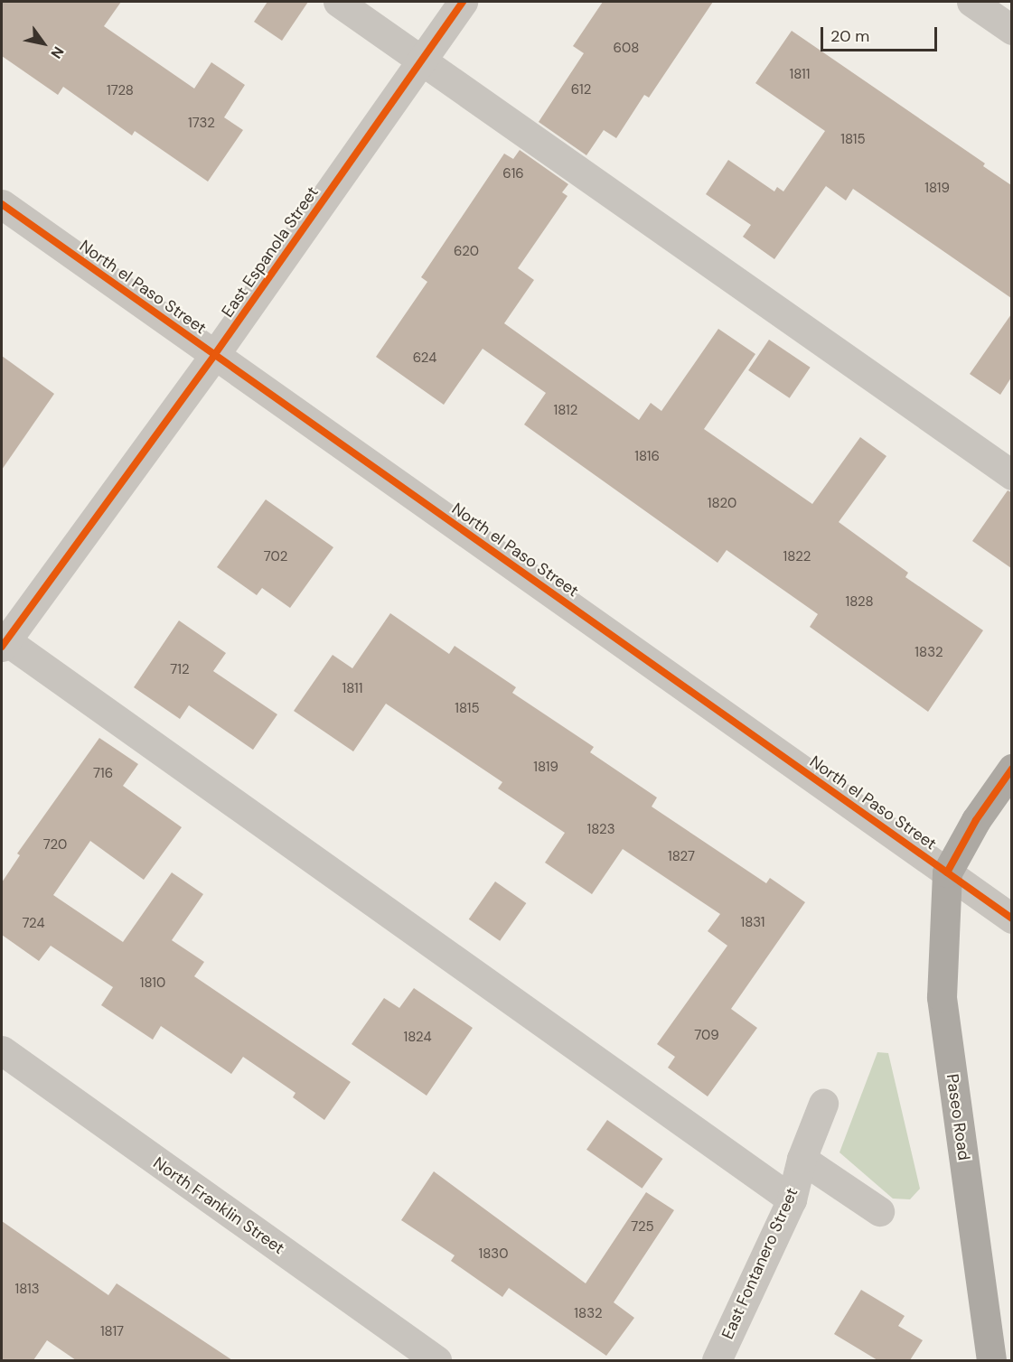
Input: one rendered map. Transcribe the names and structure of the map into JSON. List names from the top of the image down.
{
  "streets": {
    "main road": ["Paseo Road"],
    "street": [
      "East Espanola Street",
      "North el Paso Street",
      "North Franklin Street",
      "East Fontanero Street"
    ]
  },
  "crossings": [
    ["East Espanola Street", "North el Paso Street"],
    ["North el Paso Street", "Paseo Road"]
  ],
  "house_numbers": [
    "608",
    "1811",
    "612",
    "1728",
    "1732",
    "1815",
    "616",
    "1819",
    "620",
    "624",
    "1812",
    "1816",
    "1820",
    "702",
    "1822",
    "1828",
    "1832",
    "712",
    "1811",
    "1815",
    "1819",
    "716",
    "1823",
    "720",
    "1827",
    "1831",
    "724",
    "1810",
    "709",
    "1824",
    "725",
    "1830",
    "1813",
    "1832",
    "1817"
  ],
  "scale_bar": "20 m",
  "north": "bottom right"
}
